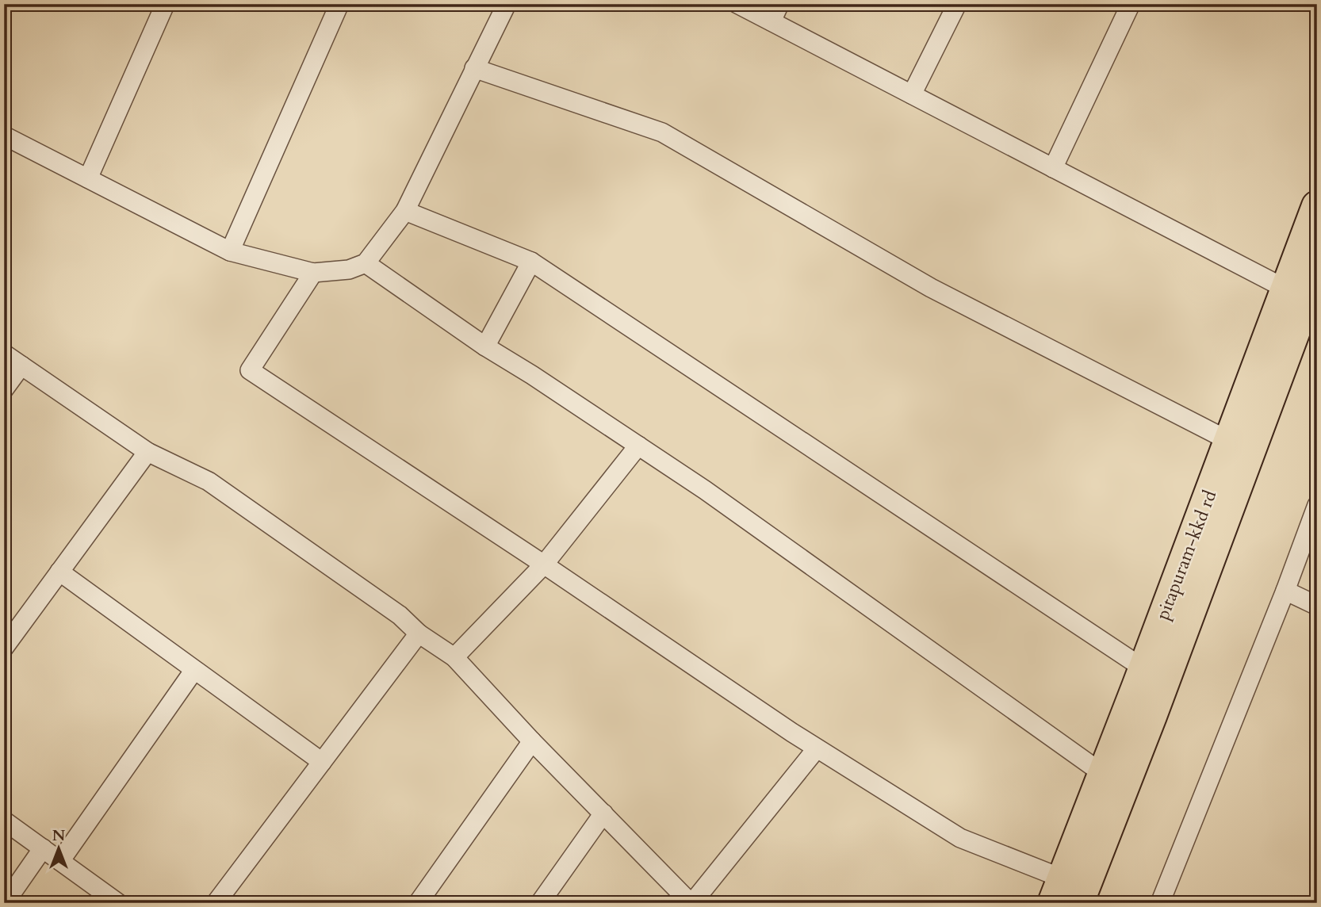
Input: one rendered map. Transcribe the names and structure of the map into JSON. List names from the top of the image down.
{
  "streets": {
    "highway": ["pitapuram-kkd rd"]
  },
  "north": "top"
}
